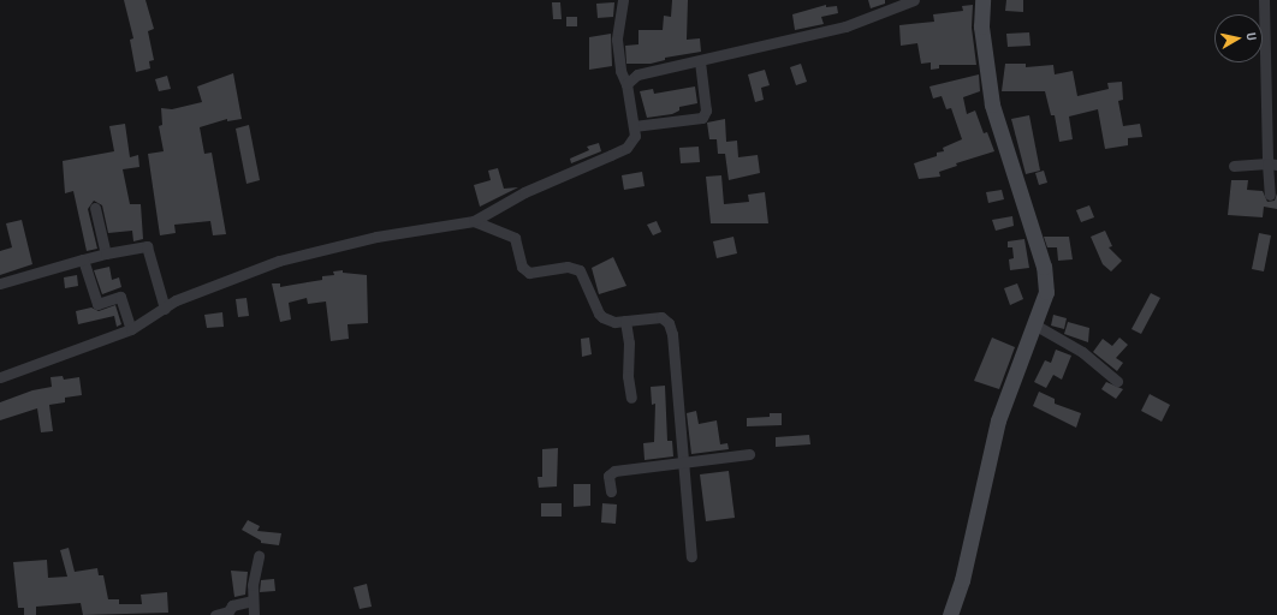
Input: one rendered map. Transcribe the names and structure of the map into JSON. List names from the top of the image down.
{
  "north": "right"
}
